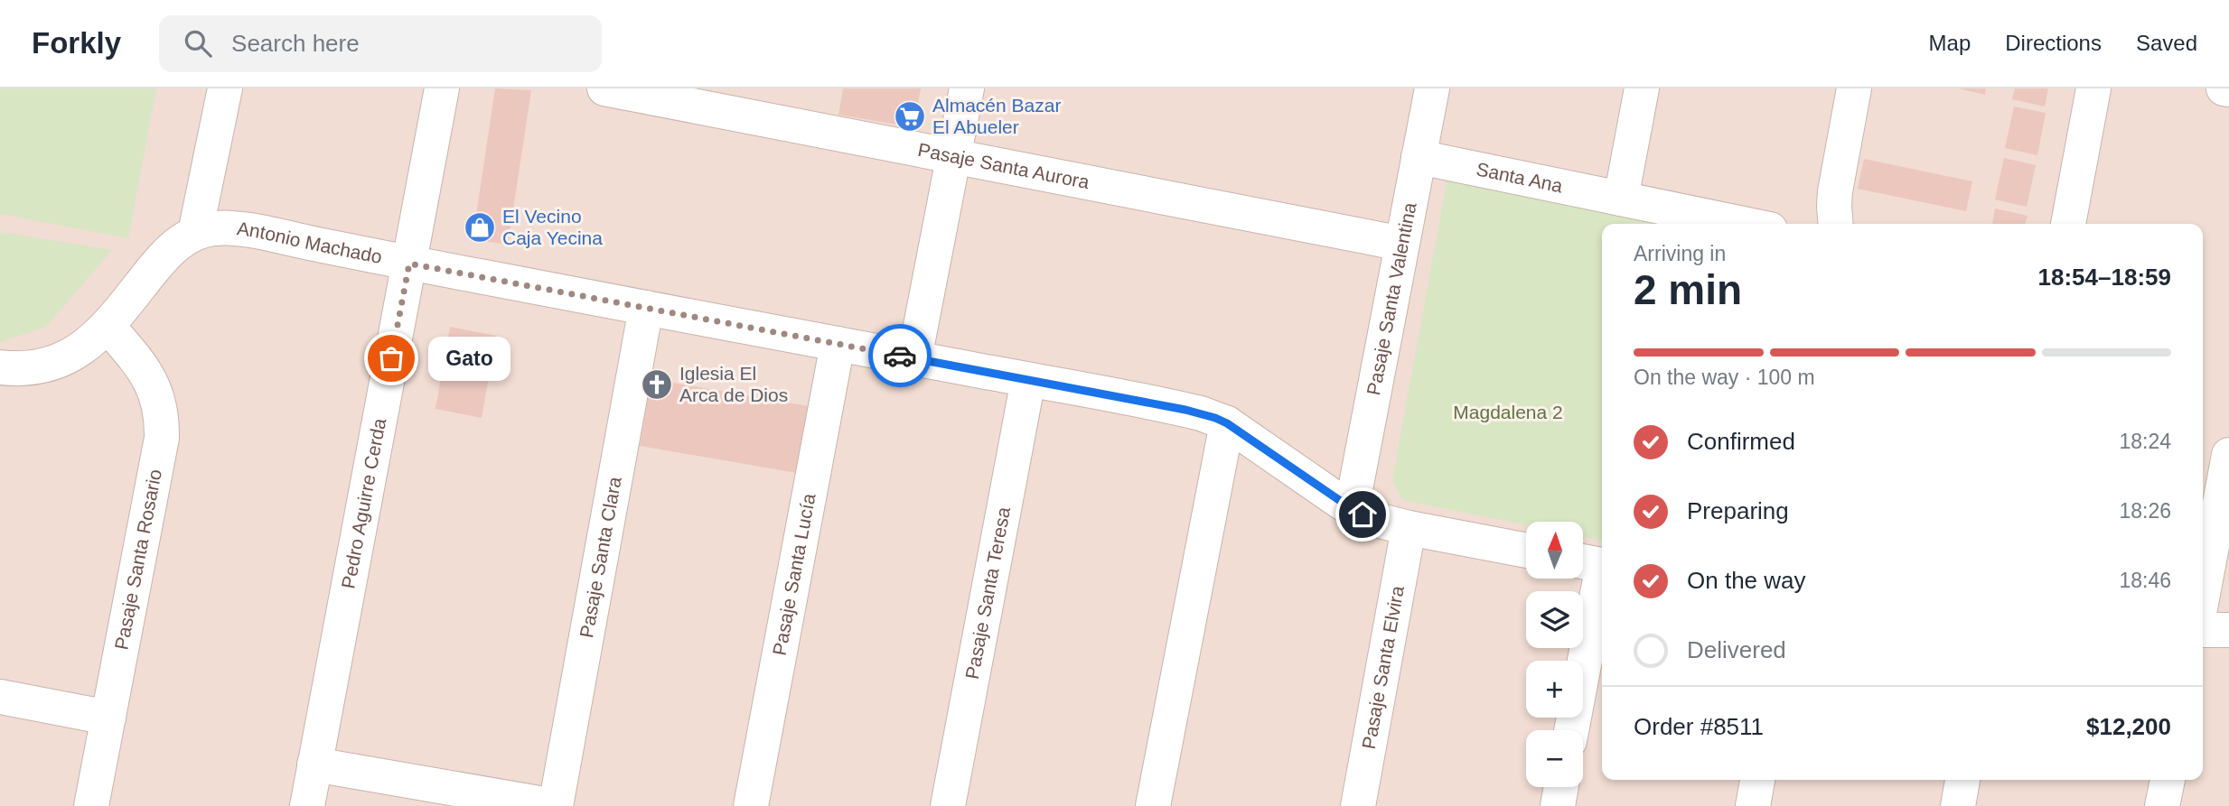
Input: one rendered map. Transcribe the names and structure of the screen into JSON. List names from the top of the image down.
{
  "streets": {
    "street": [
      "Pasaje Santa Aurora",
      "Santa Ana",
      "Antonio Machado",
      "Pasaje Santa Valentina",
      "Pedro Aguirre Cerda",
      "Pasaje Santa Clara",
      "Pasaje Santa Rosario",
      "Pasaje Santa Lucía",
      "Pasaje Santa Teresa",
      "Pasaje Santa Elvira"
    ]
  },
  "crossings": [
    ["Pasaje Santa Aurora", "Pasaje Santa Valentina"],
    ["Santa Ana", "Pasaje Santa Valentina"],
    ["Antonio Machado", "Pasaje Santa Valentina"],
    ["Antonio Machado", "Pedro Aguirre Cerda"],
    ["Antonio Machado", "Pasaje Santa Clara"],
    ["Antonio Machado", "Pasaje Santa Rosario"],
    ["Antonio Machado", "Pasaje Santa Lucía"],
    ["Antonio Machado", "Pasaje Santa Teresa"],
    ["Antonio Machado", "Pasaje Santa Elvira"]
  ],
  "parks": ["Magdalena 2"],
  "places": {
    "supermarket": ["Almacén Bazar El Abueler"],
    "shop": ["El Vecino Caja Yecina"],
    "other": ["Gato"],
    "church": ["Iglesia El Arca de Dios"]
  },
  "north": "top",
  "page": {
    "header": "Forkly",
    "search": "Search here",
    "nav": ["Map", "Directions", "Saved"],
    "heading": ["2 min", "Arriving in", "18:54–18:59"],
    "panel": ["Order #8511", "$12,200"],
    "bar": "On the way · 100 m",
    "bubble": "Gato",
    "list": [
      ["Confirmed", "18:24"],
      ["Preparing", "18:26"],
      ["On the way", "18:46"],
      "Delivered"
    ],
    "map_buttons": ["+", "−"]
  }
}
